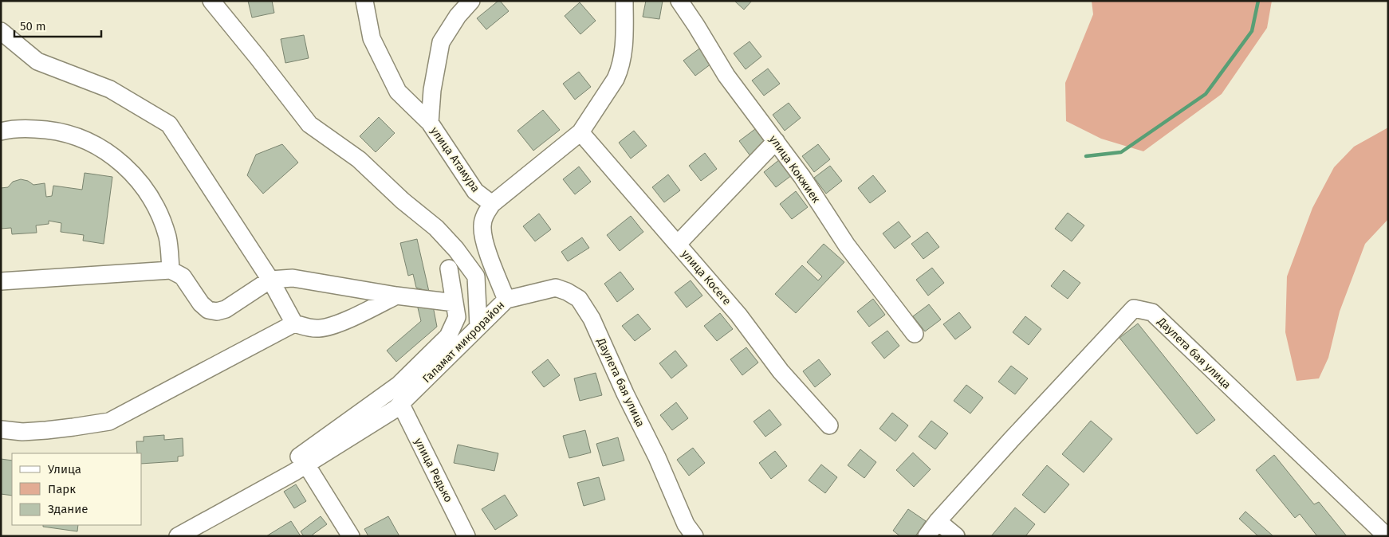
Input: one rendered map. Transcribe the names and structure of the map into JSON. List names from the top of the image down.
{
  "streets": {
    "street": [
      "улица Атамура",
      "улица Кокжиек",
      "улица Косеге",
      "Галамат микрорайон",
      "Даулета бая улица",
      "улица Редько"
    ]
  },
  "crossings": [
    ["улица Атамура", "Галамат микрорайон"],
    ["улица Косеге", "Галамат микрорайон"],
    ["Галамат микрорайон", "Даулета бая улица"],
    ["Галамат микрорайон", "улица Редько"]
  ],
  "legend": ["Улица", "Парк", "Здание"],
  "scale_bar": "50 m"
}
